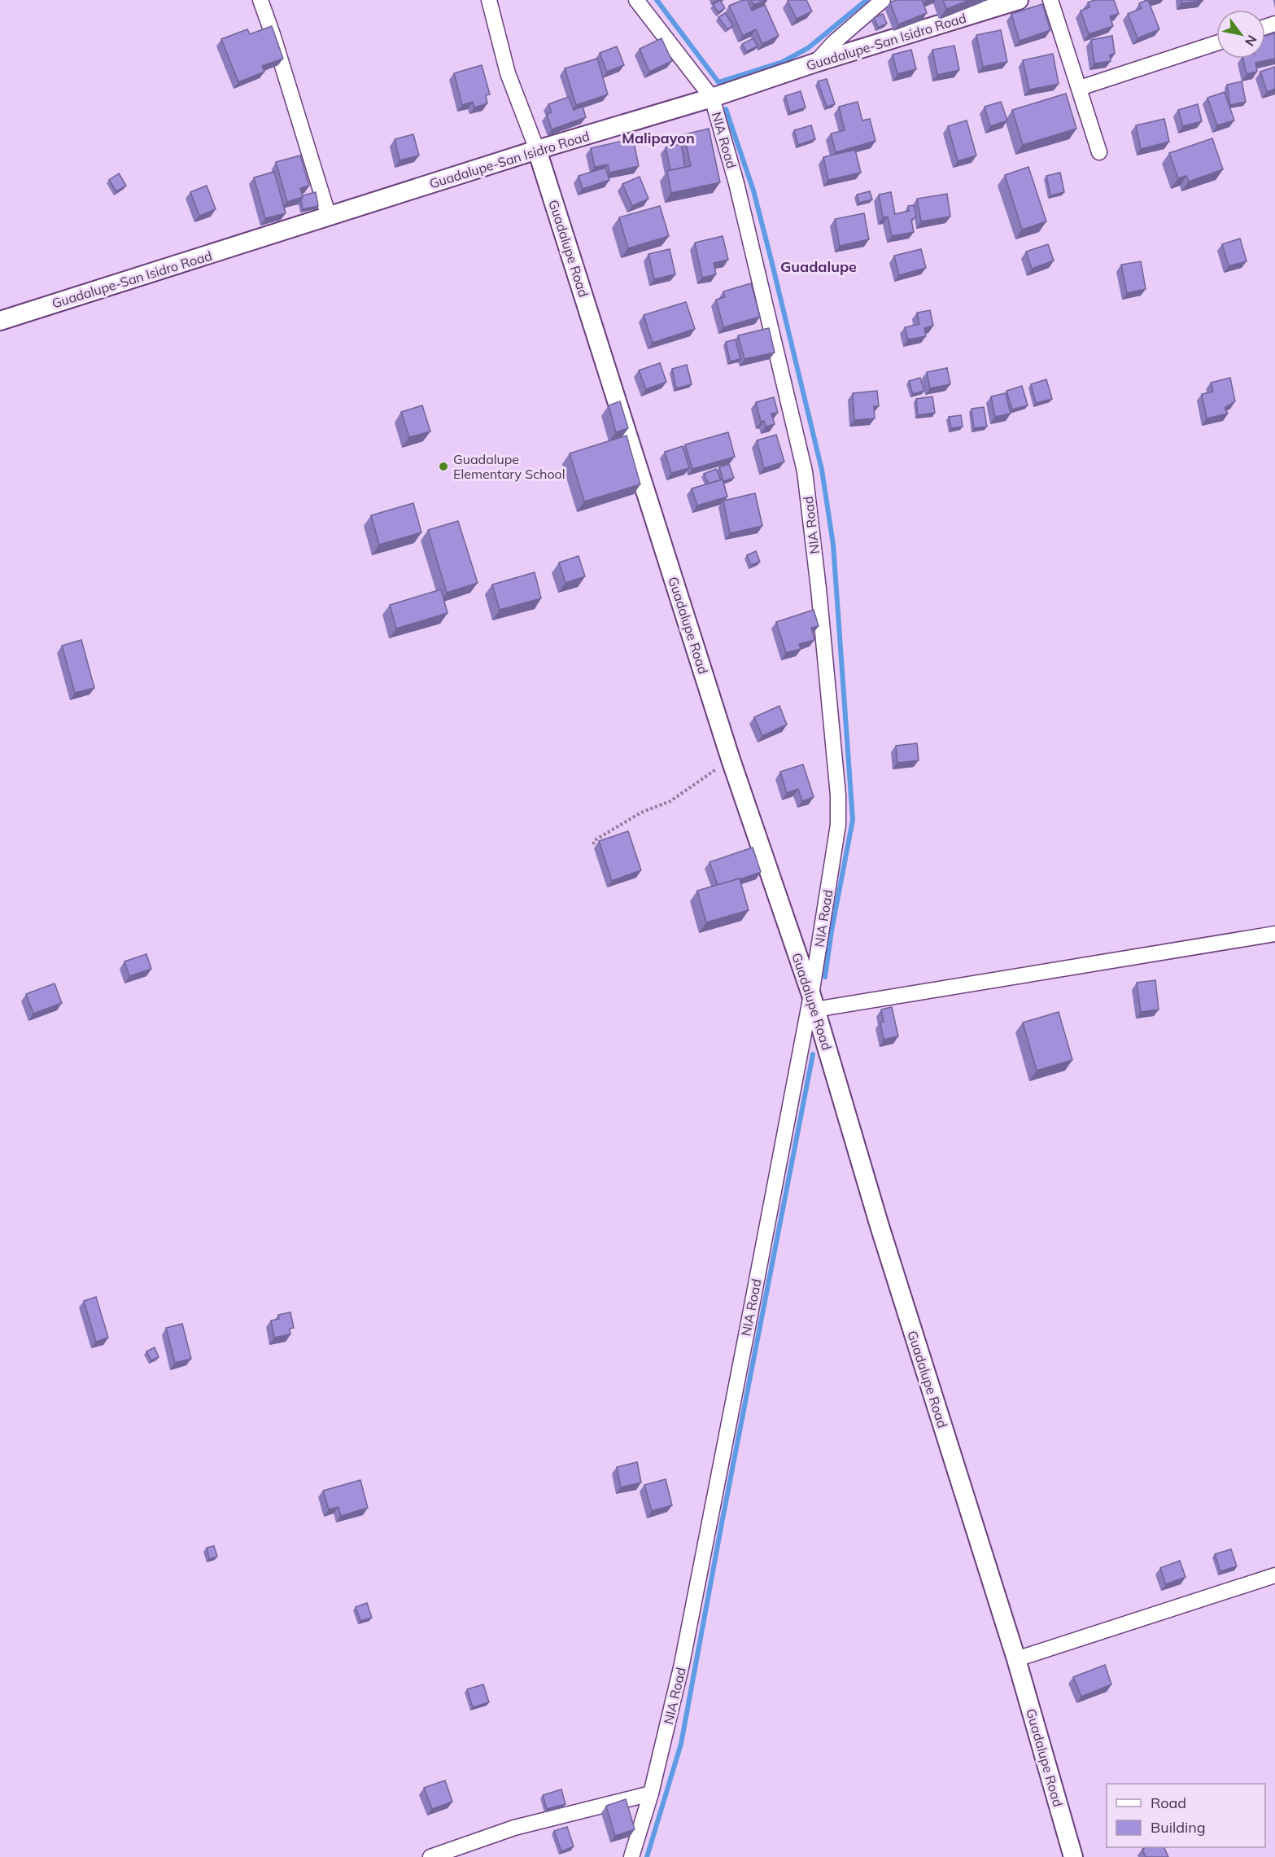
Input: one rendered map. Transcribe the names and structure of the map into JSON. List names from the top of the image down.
{
  "streets": {
    "street": ["Guadalupe-San Isidro Road", "NIA Road", "Guadalupe Road"]
  },
  "crossings": [
    ["Guadalupe-San Isidro Road", "NIA Road"],
    ["Guadalupe-San Isidro Road", "Guadalupe Road"],
    ["NIA Road", "Guadalupe Road"]
  ],
  "districts": ["Malipayon", "Guadalupe"],
  "places": ["Guadalupe Elementary School"],
  "legend": ["Road", "Building"],
  "north": "bottom right"
}
